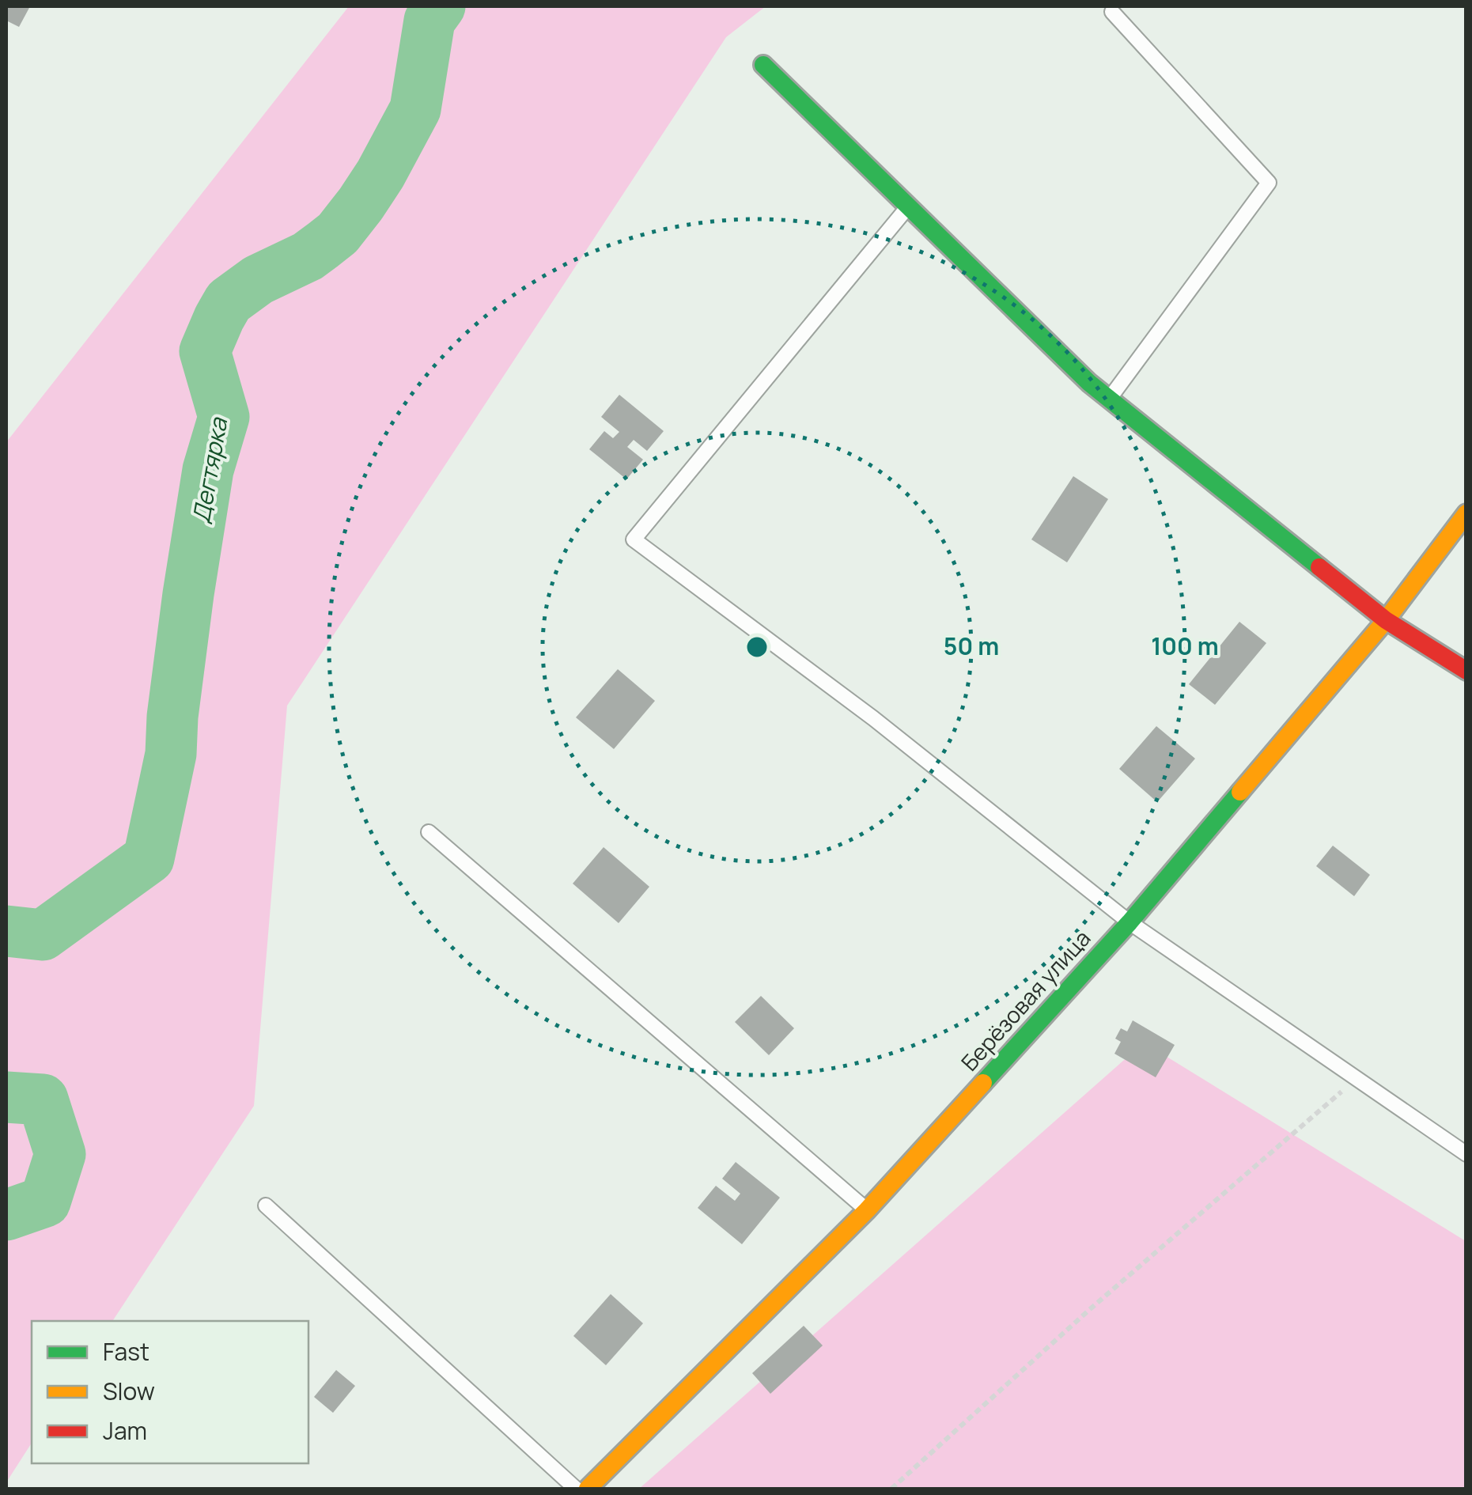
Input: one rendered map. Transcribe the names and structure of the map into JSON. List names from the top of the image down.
{
  "streets": {
    "street": ["Берёзовая улица"]
  },
  "water": ["Дегтярка"],
  "legend": ["Fast", "Slow", "Jam"],
  "rings": ["50 m", "100 m"]
}
